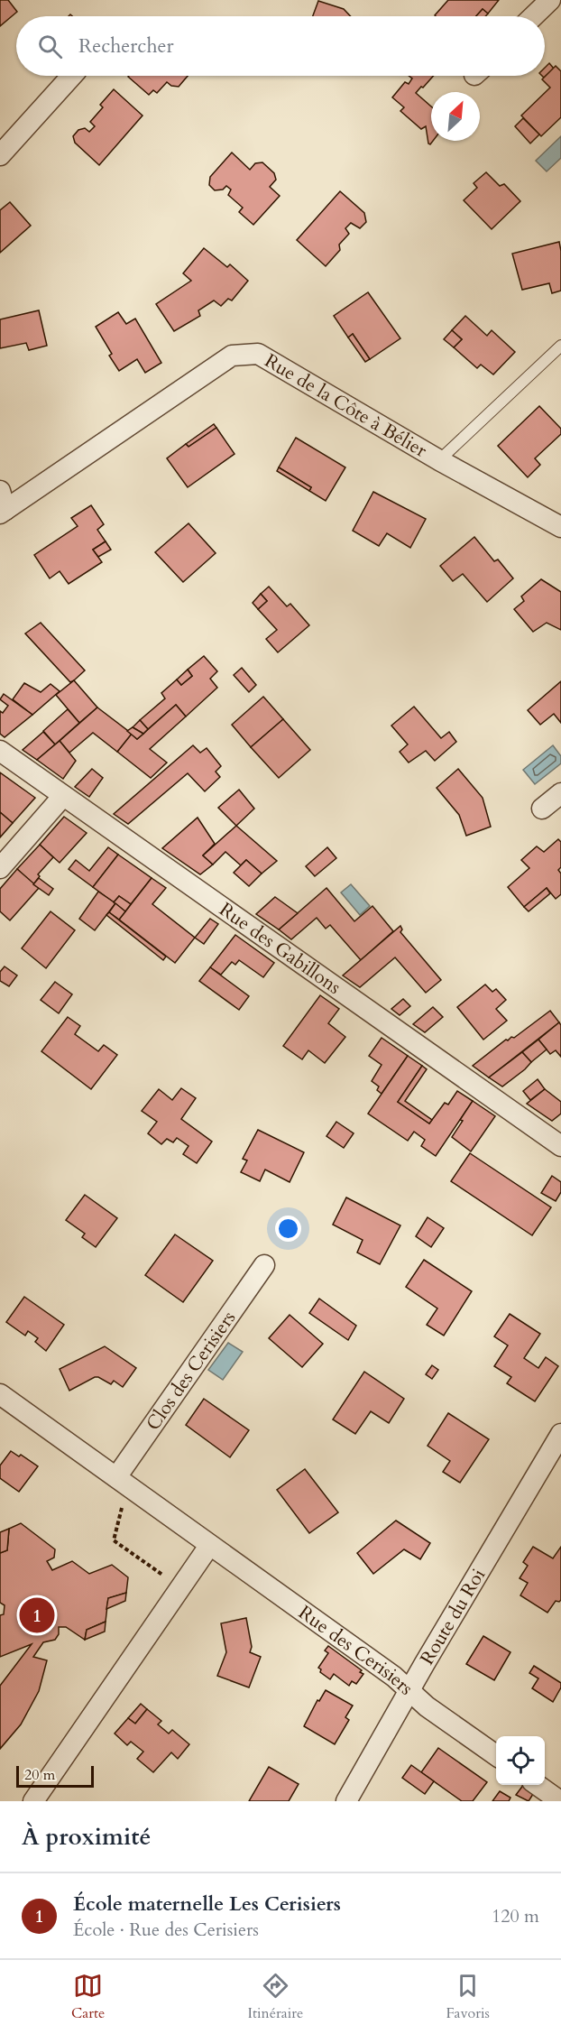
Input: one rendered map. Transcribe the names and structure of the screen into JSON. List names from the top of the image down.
{
  "streets": {
    "street": [
      "Rue de la Côte à Bélier",
      "Rue des Gabillons",
      "Clos des Cerisiers",
      "Route du Roi",
      "Rue des Cerisiers"
    ]
  },
  "crossings": [
    ["Clos des Cerisiers", "Rue des Cerisiers"],
    ["Route du Roi", "Rue des Cerisiers"]
  ],
  "scale_bar": "20 m",
  "north": "top right",
  "page": {
    "search": "Rechercher",
    "pins": "1",
    "scale": "20 m",
    "heading": "À proximité",
    "list": [
      {
        "mark": "1",
        "name": "École maternelle Les Cerisiers",
        "note": "École · Rue des Cerisiers",
        "value": "120 m"
      }
    ],
    "nav": ["Carte", "Itinéraire", "Favoris"]
  }
}
